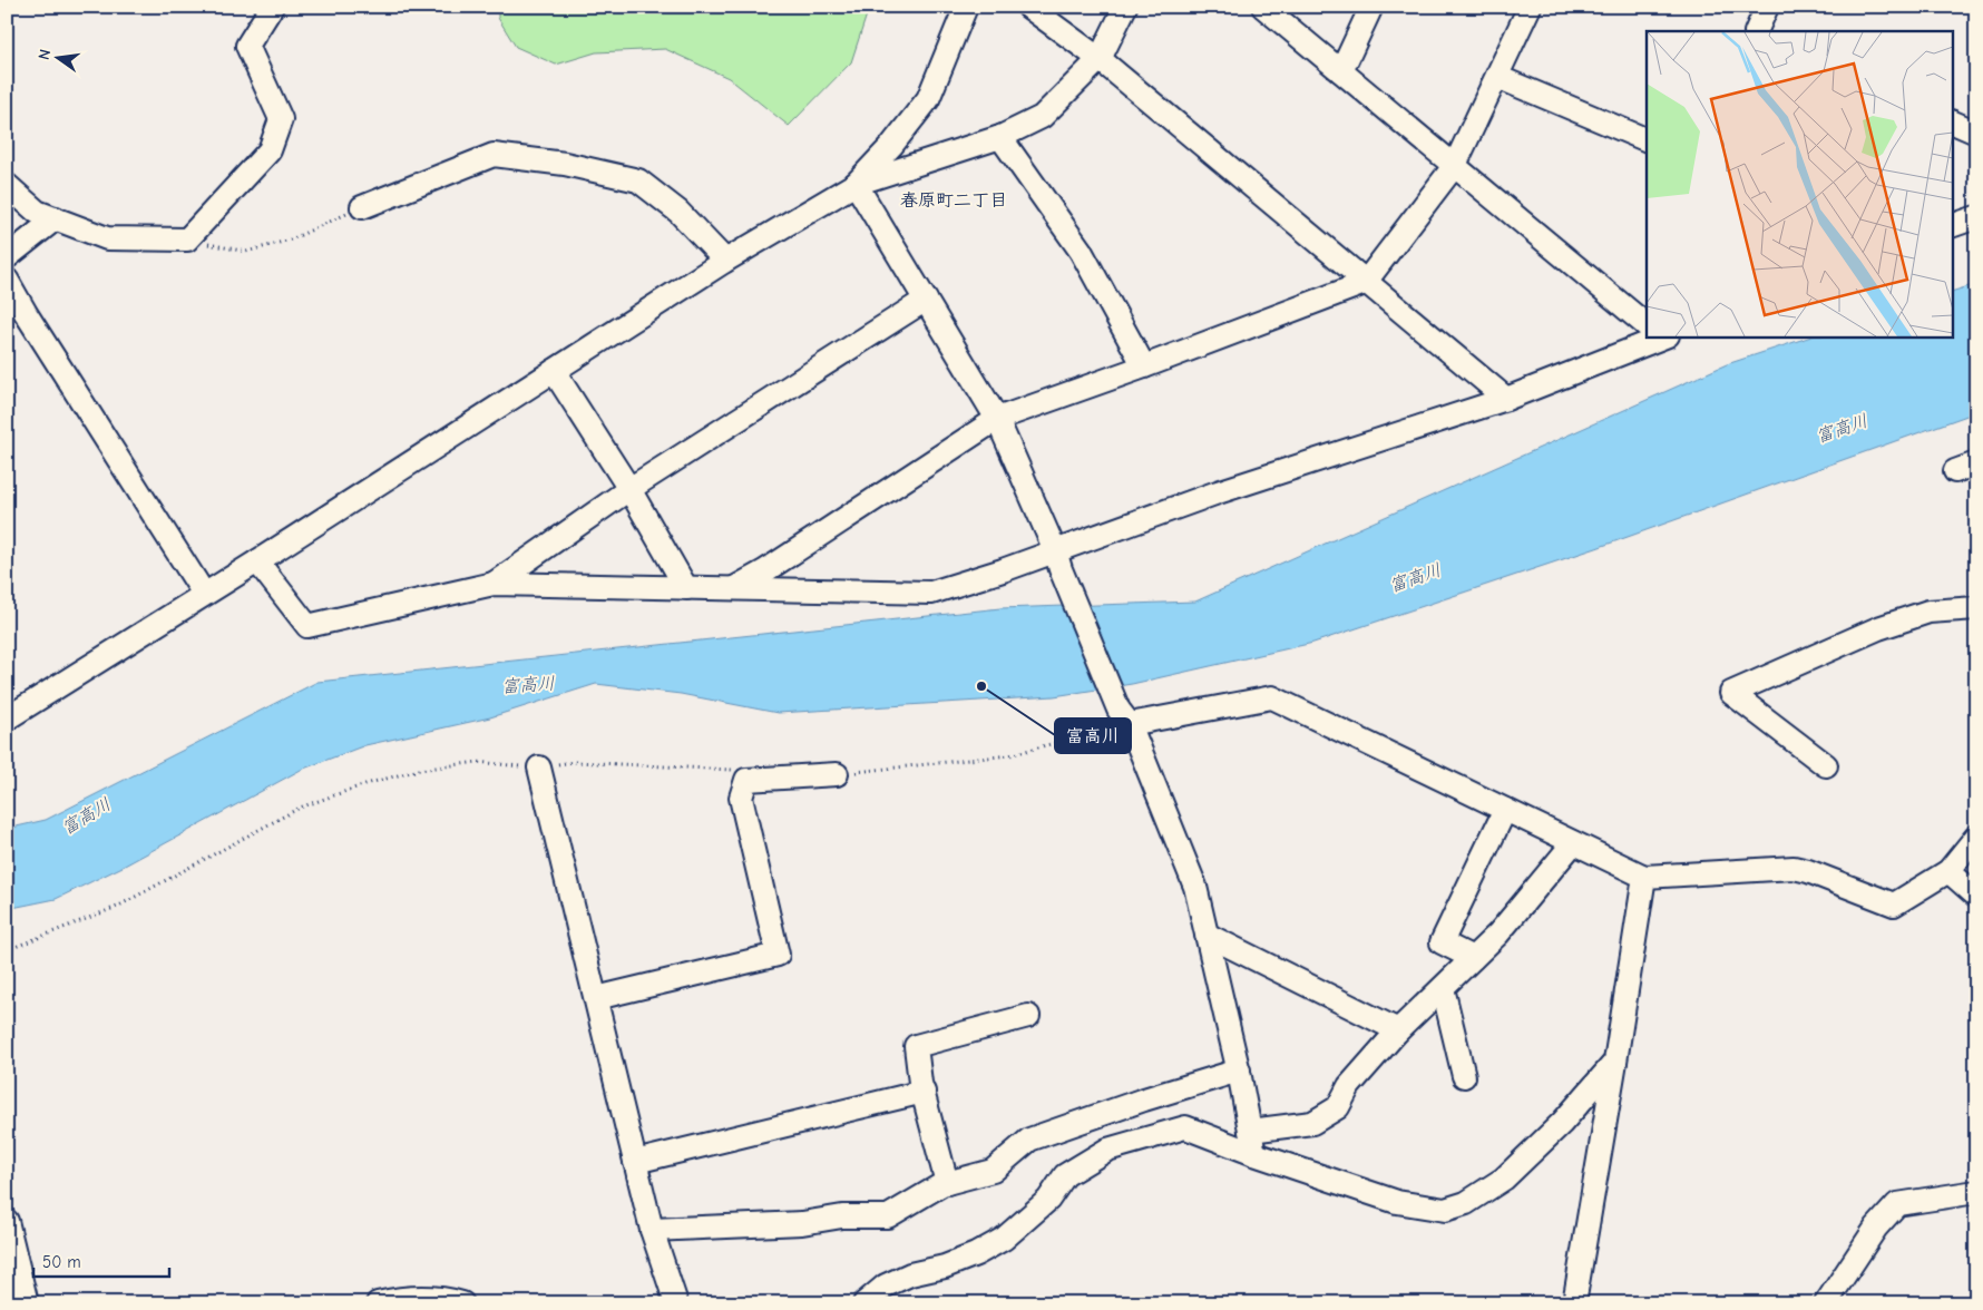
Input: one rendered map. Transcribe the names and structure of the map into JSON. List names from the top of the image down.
{
  "districts": ["春原町二丁目"],
  "water": ["富高川"],
  "places": ["富高川"],
  "scale_bar": "50 m",
  "north": "left"
}
